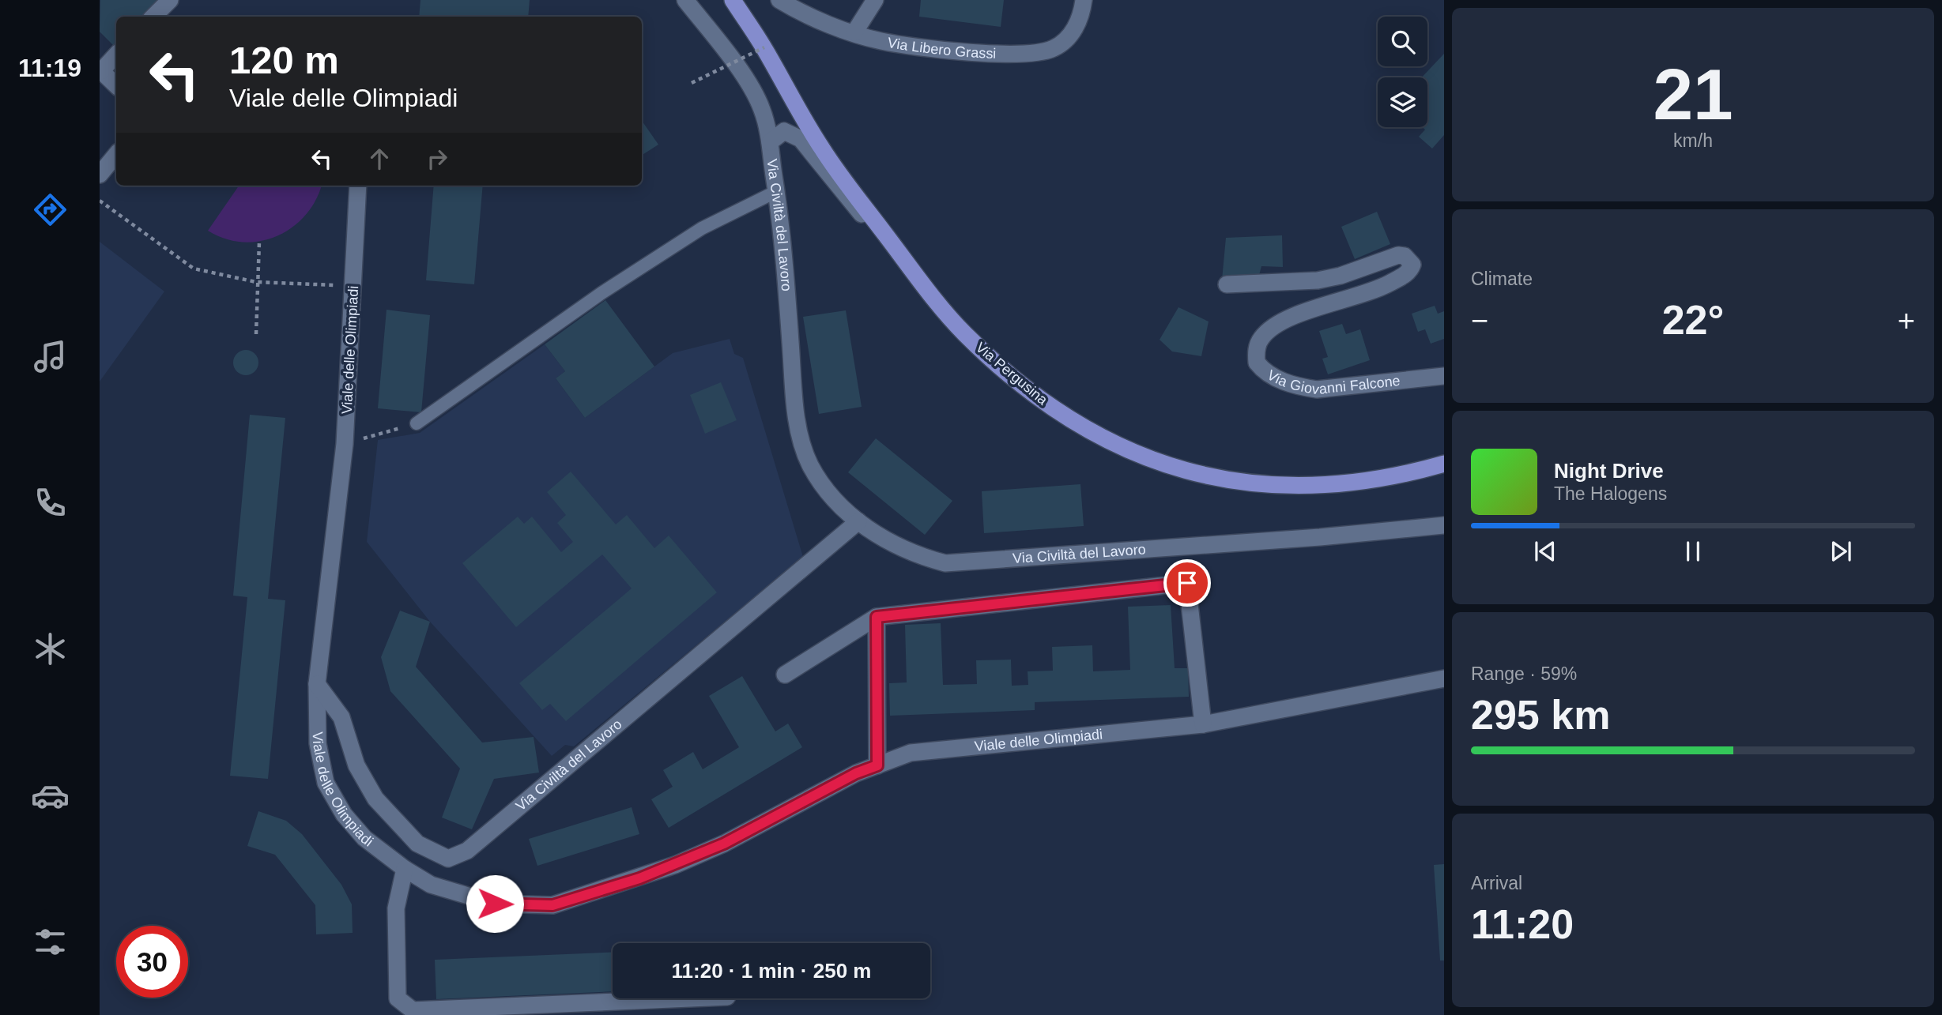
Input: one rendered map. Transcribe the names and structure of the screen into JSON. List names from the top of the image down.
{
  "streets": {
    "main road": ["Via Pergusina"],
    "street": [
      "Via Libero Grassi",
      "Via Civiltà del Lavoro",
      "Viale delle Olimpiadi",
      "Via Giovanni Falcone"
    ]
  },
  "crossings": [
    ["Via Civiltà del Lavoro", "Viale delle Olimpiadi"]
  ],
  "page": {
    "tabs": "11:19",
    "tile": [
      ["21", "km/h"],
      "Climate",
      ["Range · 59%", "295 km"],
      ["Arrival", "11:20"]
    ],
    "turn": ["120 m", "Viale delle Olimpiadi"],
    "heat": ["−", "22°", "+"],
    "song": ["Night Drive", "The Halogens"],
    "limit": "30",
    "trip": "11:20 · 1 min · 250 m"
  }
}
